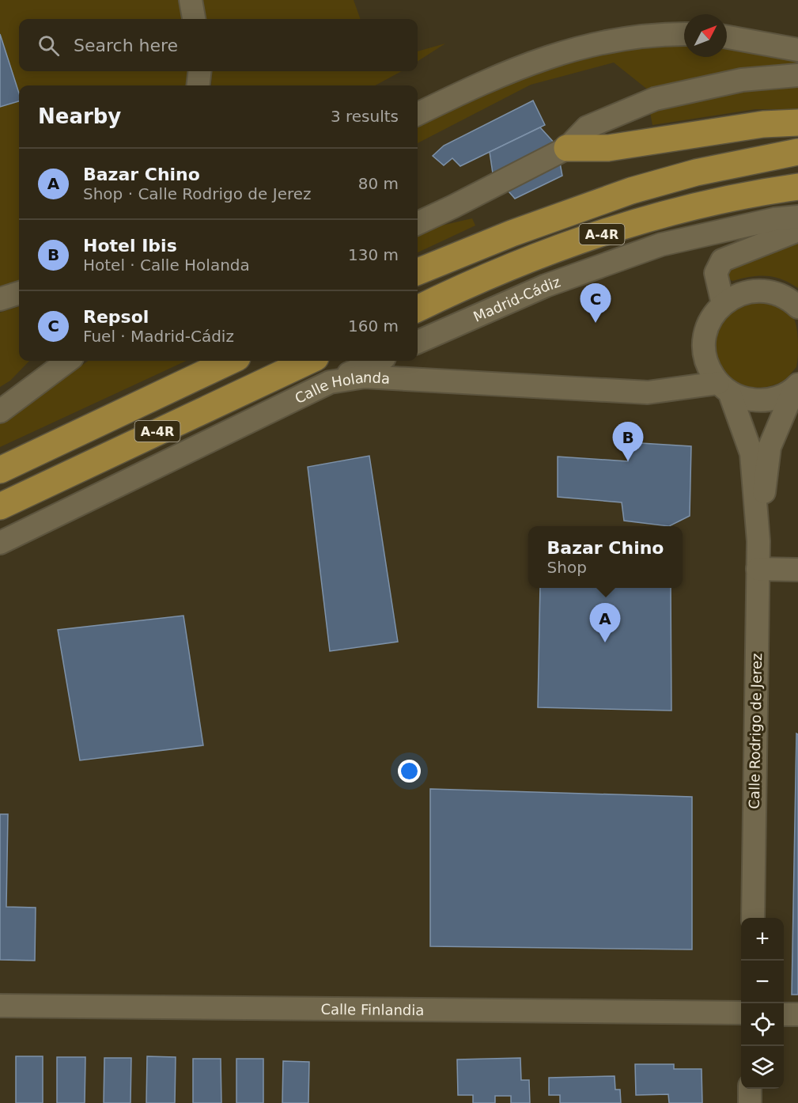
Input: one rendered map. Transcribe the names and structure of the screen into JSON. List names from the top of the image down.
{
  "streets": {
    "highway": ["A-4R"],
    "street": [
      "Madrid-Cádiz",
      "Calle Holanda",
      "Calle Rodrigo de Jerez",
      "Calle Finlandia"
    ]
  },
  "crossings": [
    ["Calle Holanda", "Calle Rodrigo de Jerez"]
  ],
  "north": "top right",
  "page": {
    "search": "Search here",
    "heading": ["Nearby", "3 results"],
    "list": [
      {
        "mark": "A",
        "name": "Bazar Chino",
        "note": "Shop · Calle Rodrigo de Jerez",
        "value": "80 m"
      },
      {
        "mark": "B",
        "name": "Hotel Ibis",
        "note": "Hotel · Calle Holanda",
        "value": "130 m"
      },
      {
        "mark": "C",
        "name": "Repsol",
        "note": "Fuel · Madrid-Cádiz",
        "value": "160 m"
      }
    ],
    "pins": ["C", "B", "A"],
    "popup": ["Bazar Chino", "Shop"],
    "map_buttons": ["+", "−"]
  }
}
